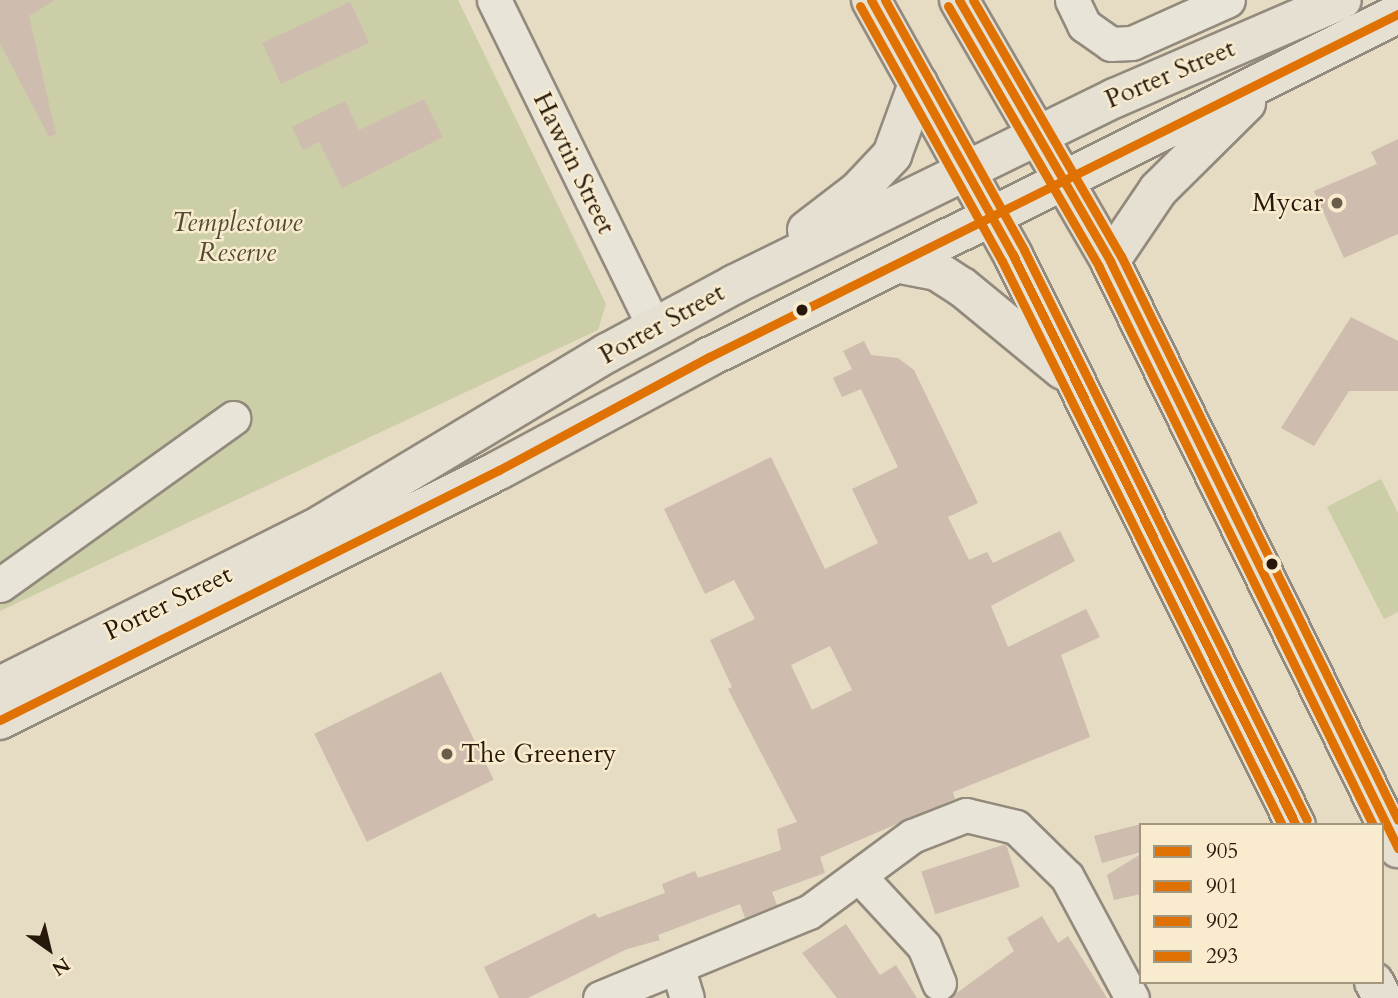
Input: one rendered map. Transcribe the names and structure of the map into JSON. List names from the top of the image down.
{
  "streets": {
    "main road": ["Porter Street"],
    "street": ["Hawtin Street"]
  },
  "crossings": [
    ["Porter Street", "Hawtin Street"]
  ],
  "parks": ["Templestowe Reserve"],
  "places": ["Mycar", "The Greenery"],
  "lines": [
    "transit line 901",
    "transit line 293",
    "transit line 902",
    "transit line 905"
  ],
  "legend": [
    "905",
    "901",
    "902",
    "293"
  ],
  "north": "bottom right"
}
